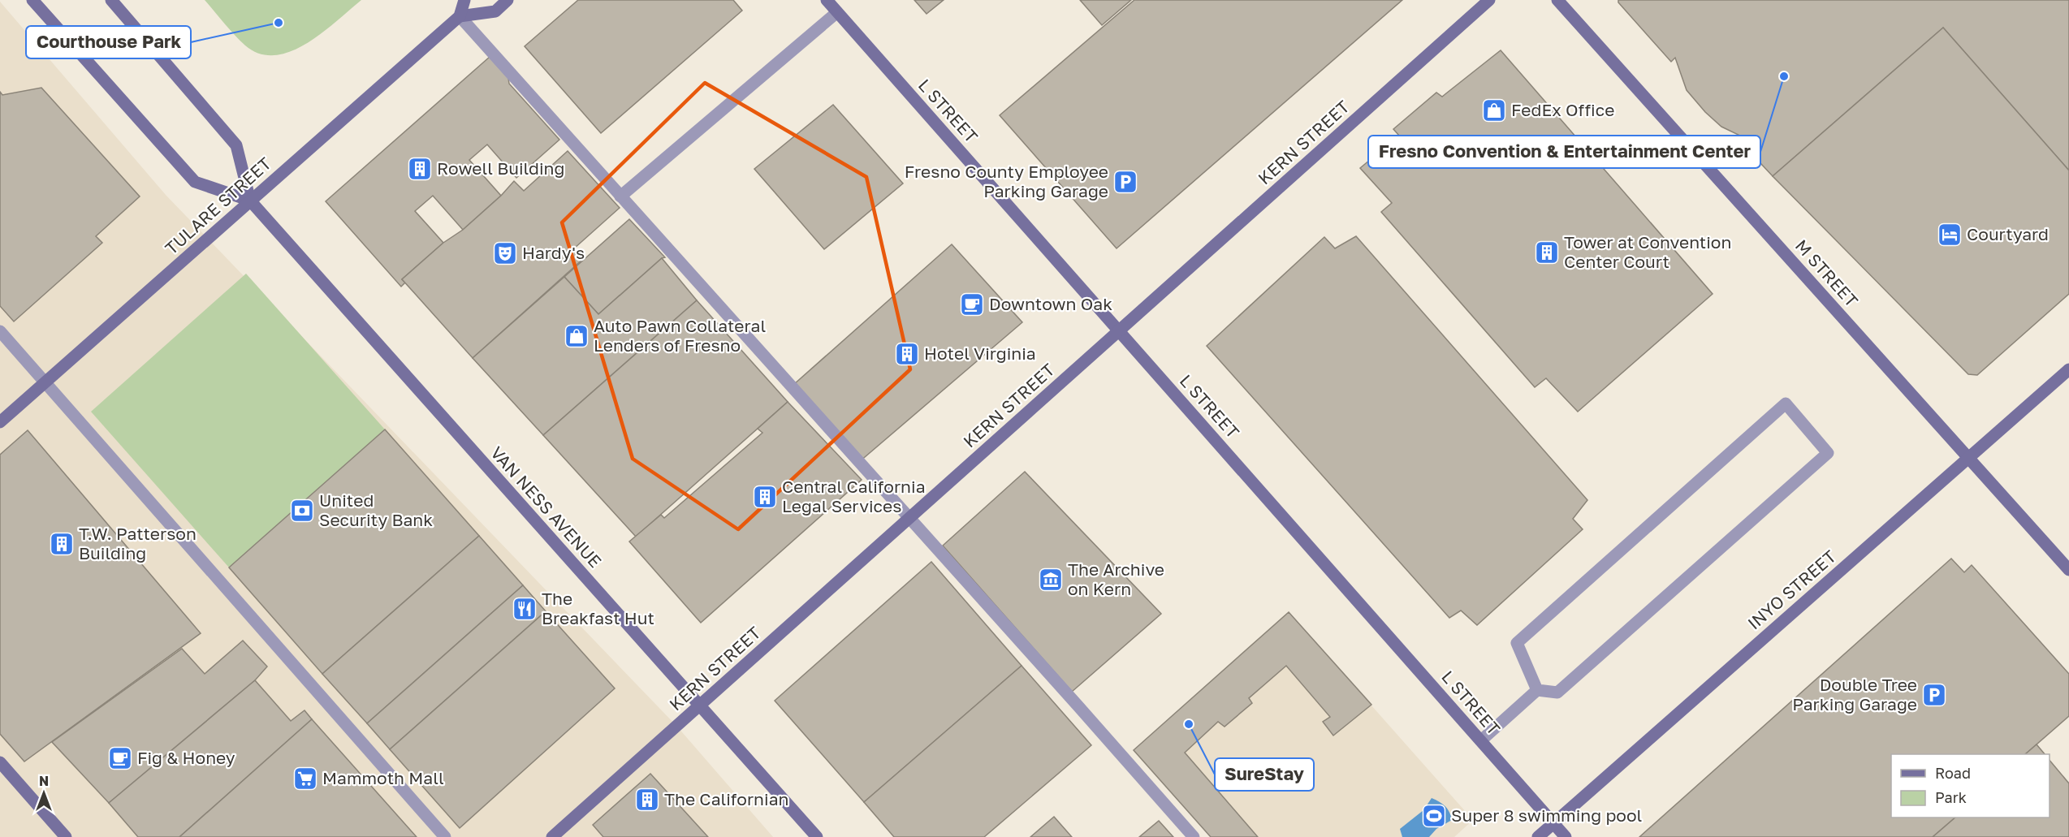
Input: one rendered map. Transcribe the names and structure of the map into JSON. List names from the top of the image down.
{
  "streets": {
    "street": [
      "L STREET",
      "KERN STREET",
      "TULARE STREET",
      "M STREET",
      "VAN NESS AVENUE",
      "INYO STREET"
    ]
  },
  "crossings": [
    ["L STREET", "KERN STREET"],
    ["L STREET", "INYO STREET"],
    ["KERN STREET", "VAN NESS AVENUE"],
    ["TULARE STREET", "VAN NESS AVENUE"],
    ["M STREET", "INYO STREET"]
  ],
  "places": {
    "other": ["Courthouse Park", "Fresno Convention & Entertainment Center", "SureStay"],
    "shop": ["FedEx Office", "Auto Pawn Collateral Lenders of Fresno"],
    "building": [
      "Rowell Building",
      "Tower at Convention Center Court",
      "Hotel Virginia",
      "Central California Legal Services",
      "T.W. Patterson Building",
      "The Californian"
    ],
    "parking": ["Fresno County Employee Parking Garage", "Double Tree Parking Garage"],
    "hotel": ["Courtyard"],
    "theatre": ["Hardy's"],
    "cafe": ["Downtown Oak", "Fig & Honey"],
    "bank": ["United Security Bank"],
    "museum": ["The Archive on Kern"],
    "restaurant": ["The Breakfast Hut"],
    "supermarket": ["Mammoth Mall"],
    "sports": ["Super 8 swimming pool"]
  },
  "legend": ["Road", "Park"],
  "north": "top"
}
